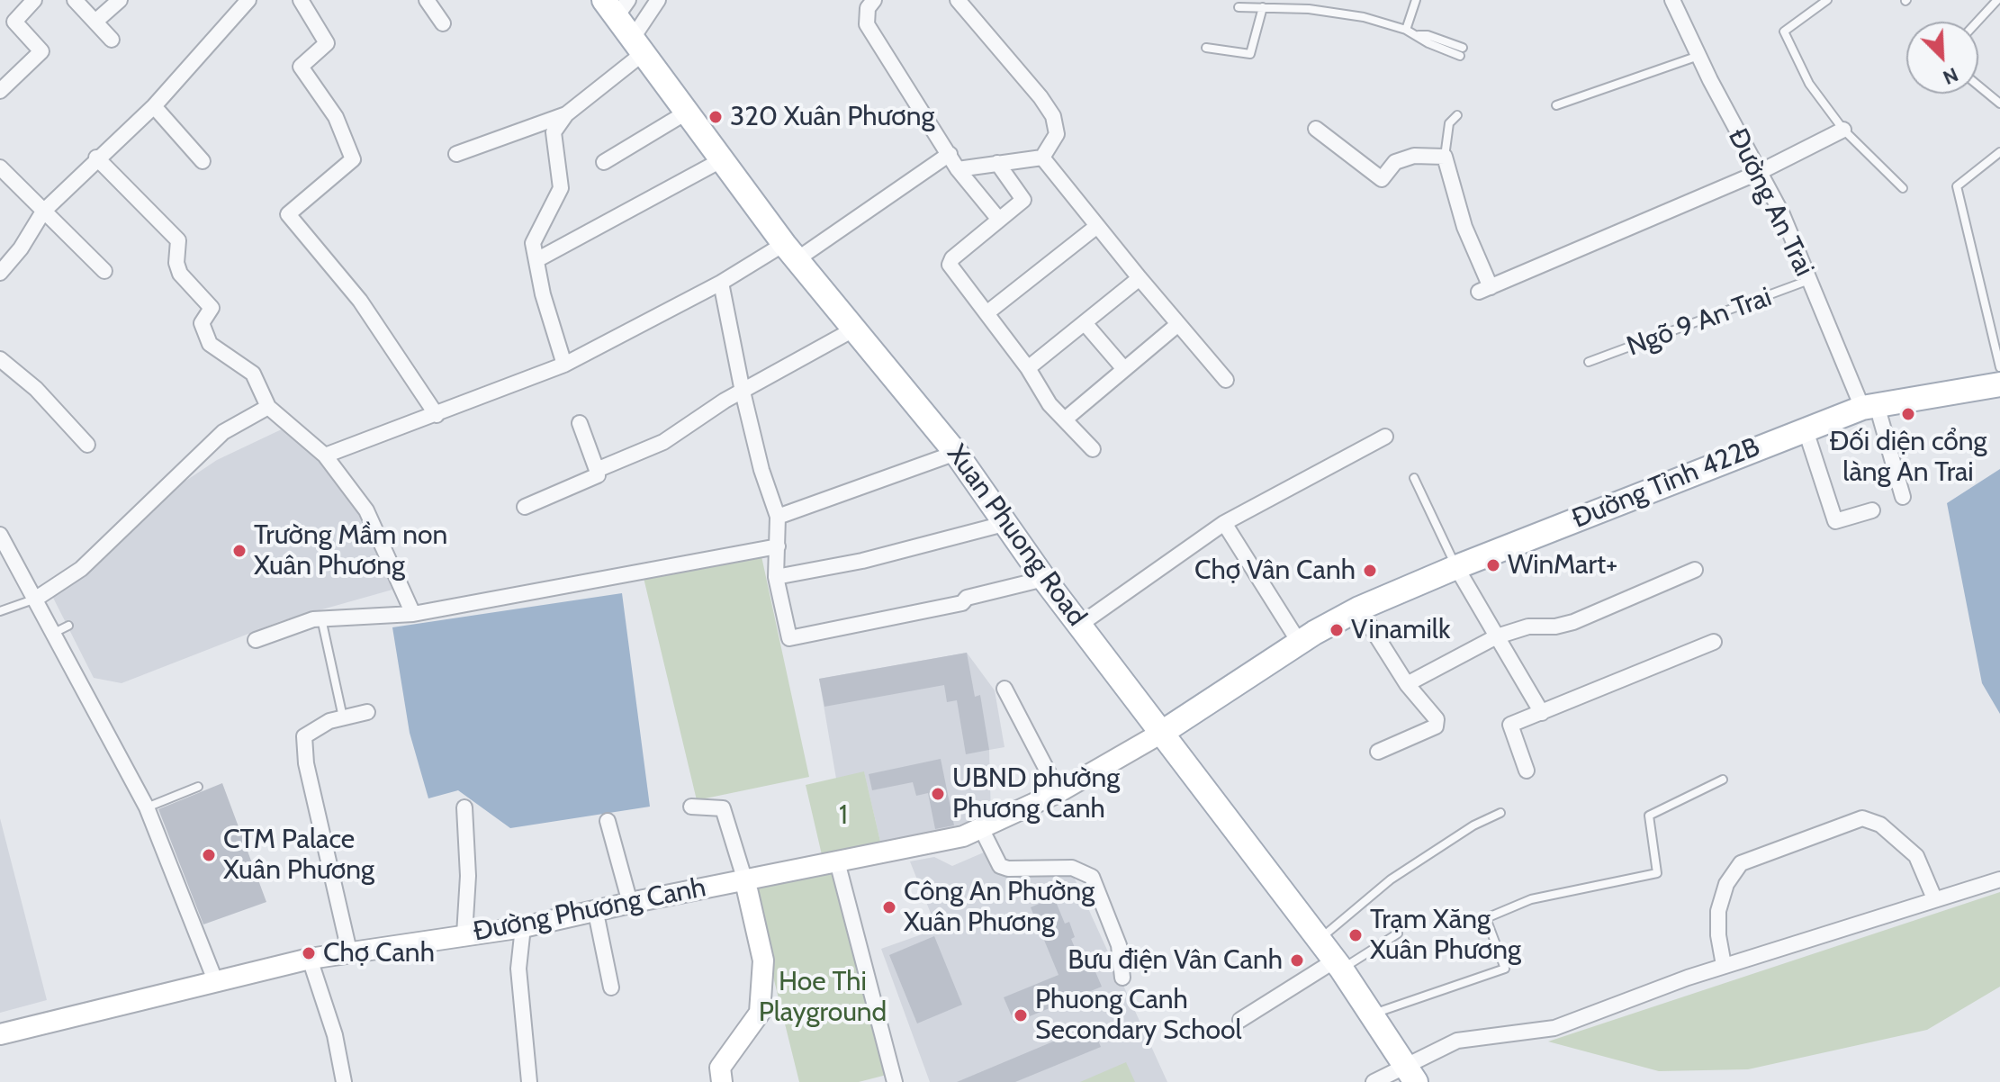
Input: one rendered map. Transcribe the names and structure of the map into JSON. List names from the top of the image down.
{
  "streets": {
    "main road": ["Đường Tỉnh 422B", "Xuan Phuong Road"],
    "street": ["Đường An Trai", "Đường Phương Canh"],
    "lane": ["Ngõ 9 An Trai"]
  },
  "crossings": [
    ["Đường An Trai", "Ngõ 9 An Trai"],
    ["Đường An Trai", "Đường Tỉnh 422B"],
    ["Đường Tỉnh 422B", "Xuan Phuong Road"],
    ["Đường Tỉnh 422B", "Đường Phương Canh"],
    ["Xuan Phuong Road", "Đường Phương Canh"]
  ],
  "parks": ["1", "Hoe Thi Playground"],
  "places": [
    "320 Xuân Phương",
    "Đối diện cổng làng An Trai",
    "Trường Mầm non Xuân Phương",
    "WinMart+",
    "Chợ Vân Canh",
    "Vinamilk",
    "UBND phường Phương Canh",
    "CTM Palace Xuân Phương",
    "Công An Phường Xuân Phương",
    "Trạm Xăng Xuân Phương",
    "Chợ Canh",
    "Bưu điện Vân Canh",
    "Phuong Canh Secondary School"
  ],
  "north": "bottom right"
}
